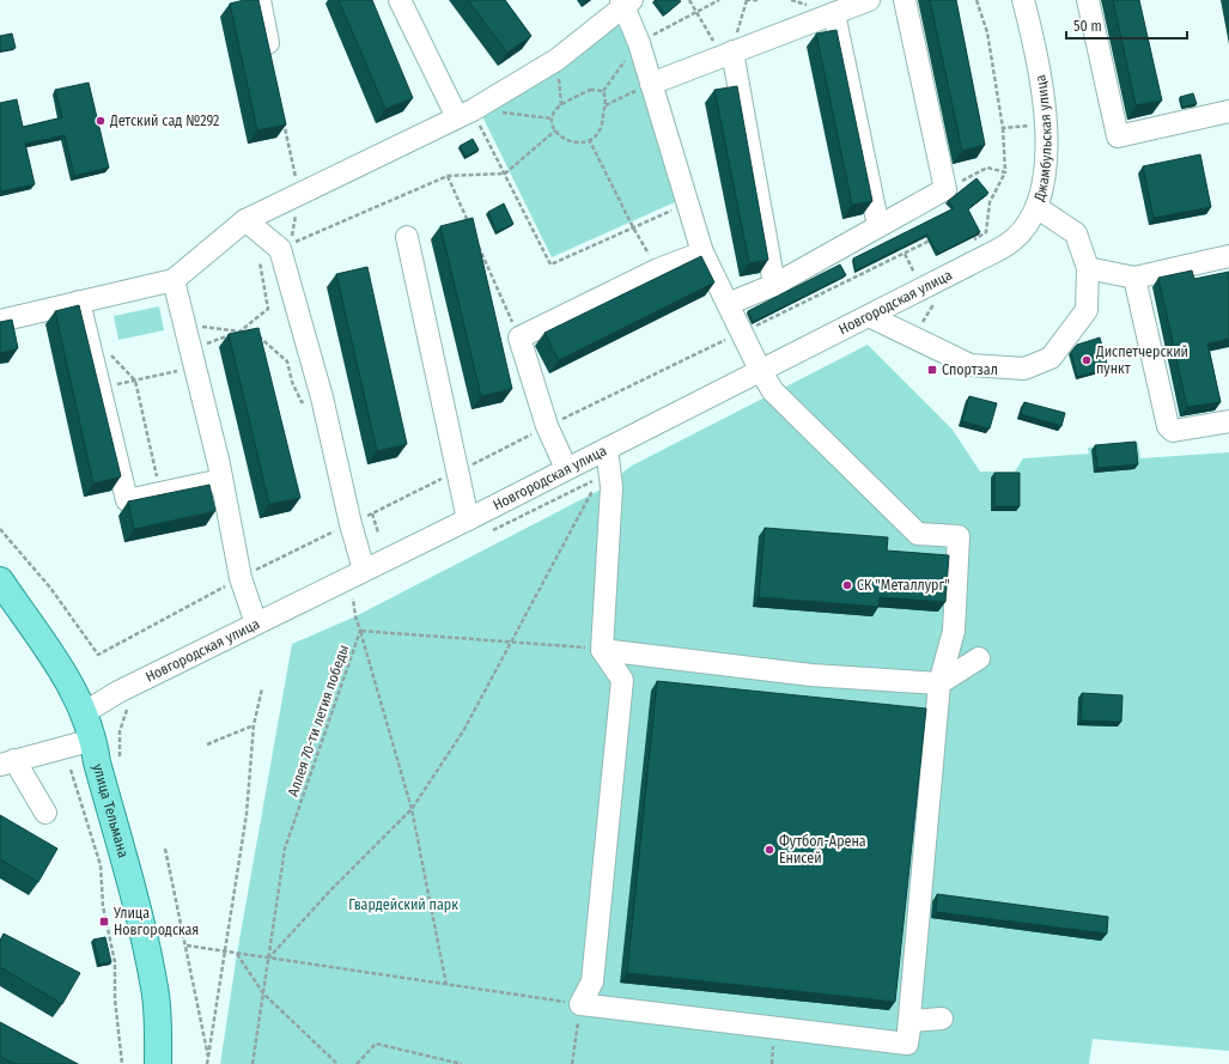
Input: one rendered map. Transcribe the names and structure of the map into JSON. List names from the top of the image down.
{
  "streets": {
    "main road": ["улица Тельмана"],
    "street": ["Джамбульская улица", "Новгородская улица"],
    "path": ["Аллея 70-ти летия победы"]
  },
  "crossings": [
    ["Джамбульская улица", "Новгородская улица"],
    ["Новгородская улица", "улица Тельмана"]
  ],
  "parks": ["Гвардейский парк"],
  "places": {
    "other": [
      "Детский сад №292",
      "Диспетчерский пункт",
      "СК \"Металлург\"",
      "Футбол-Арена Енисей"
    ],
    "transit": ["Спортзал", "Улица Новгородская"]
  },
  "scale_bar": "50 m"
}
